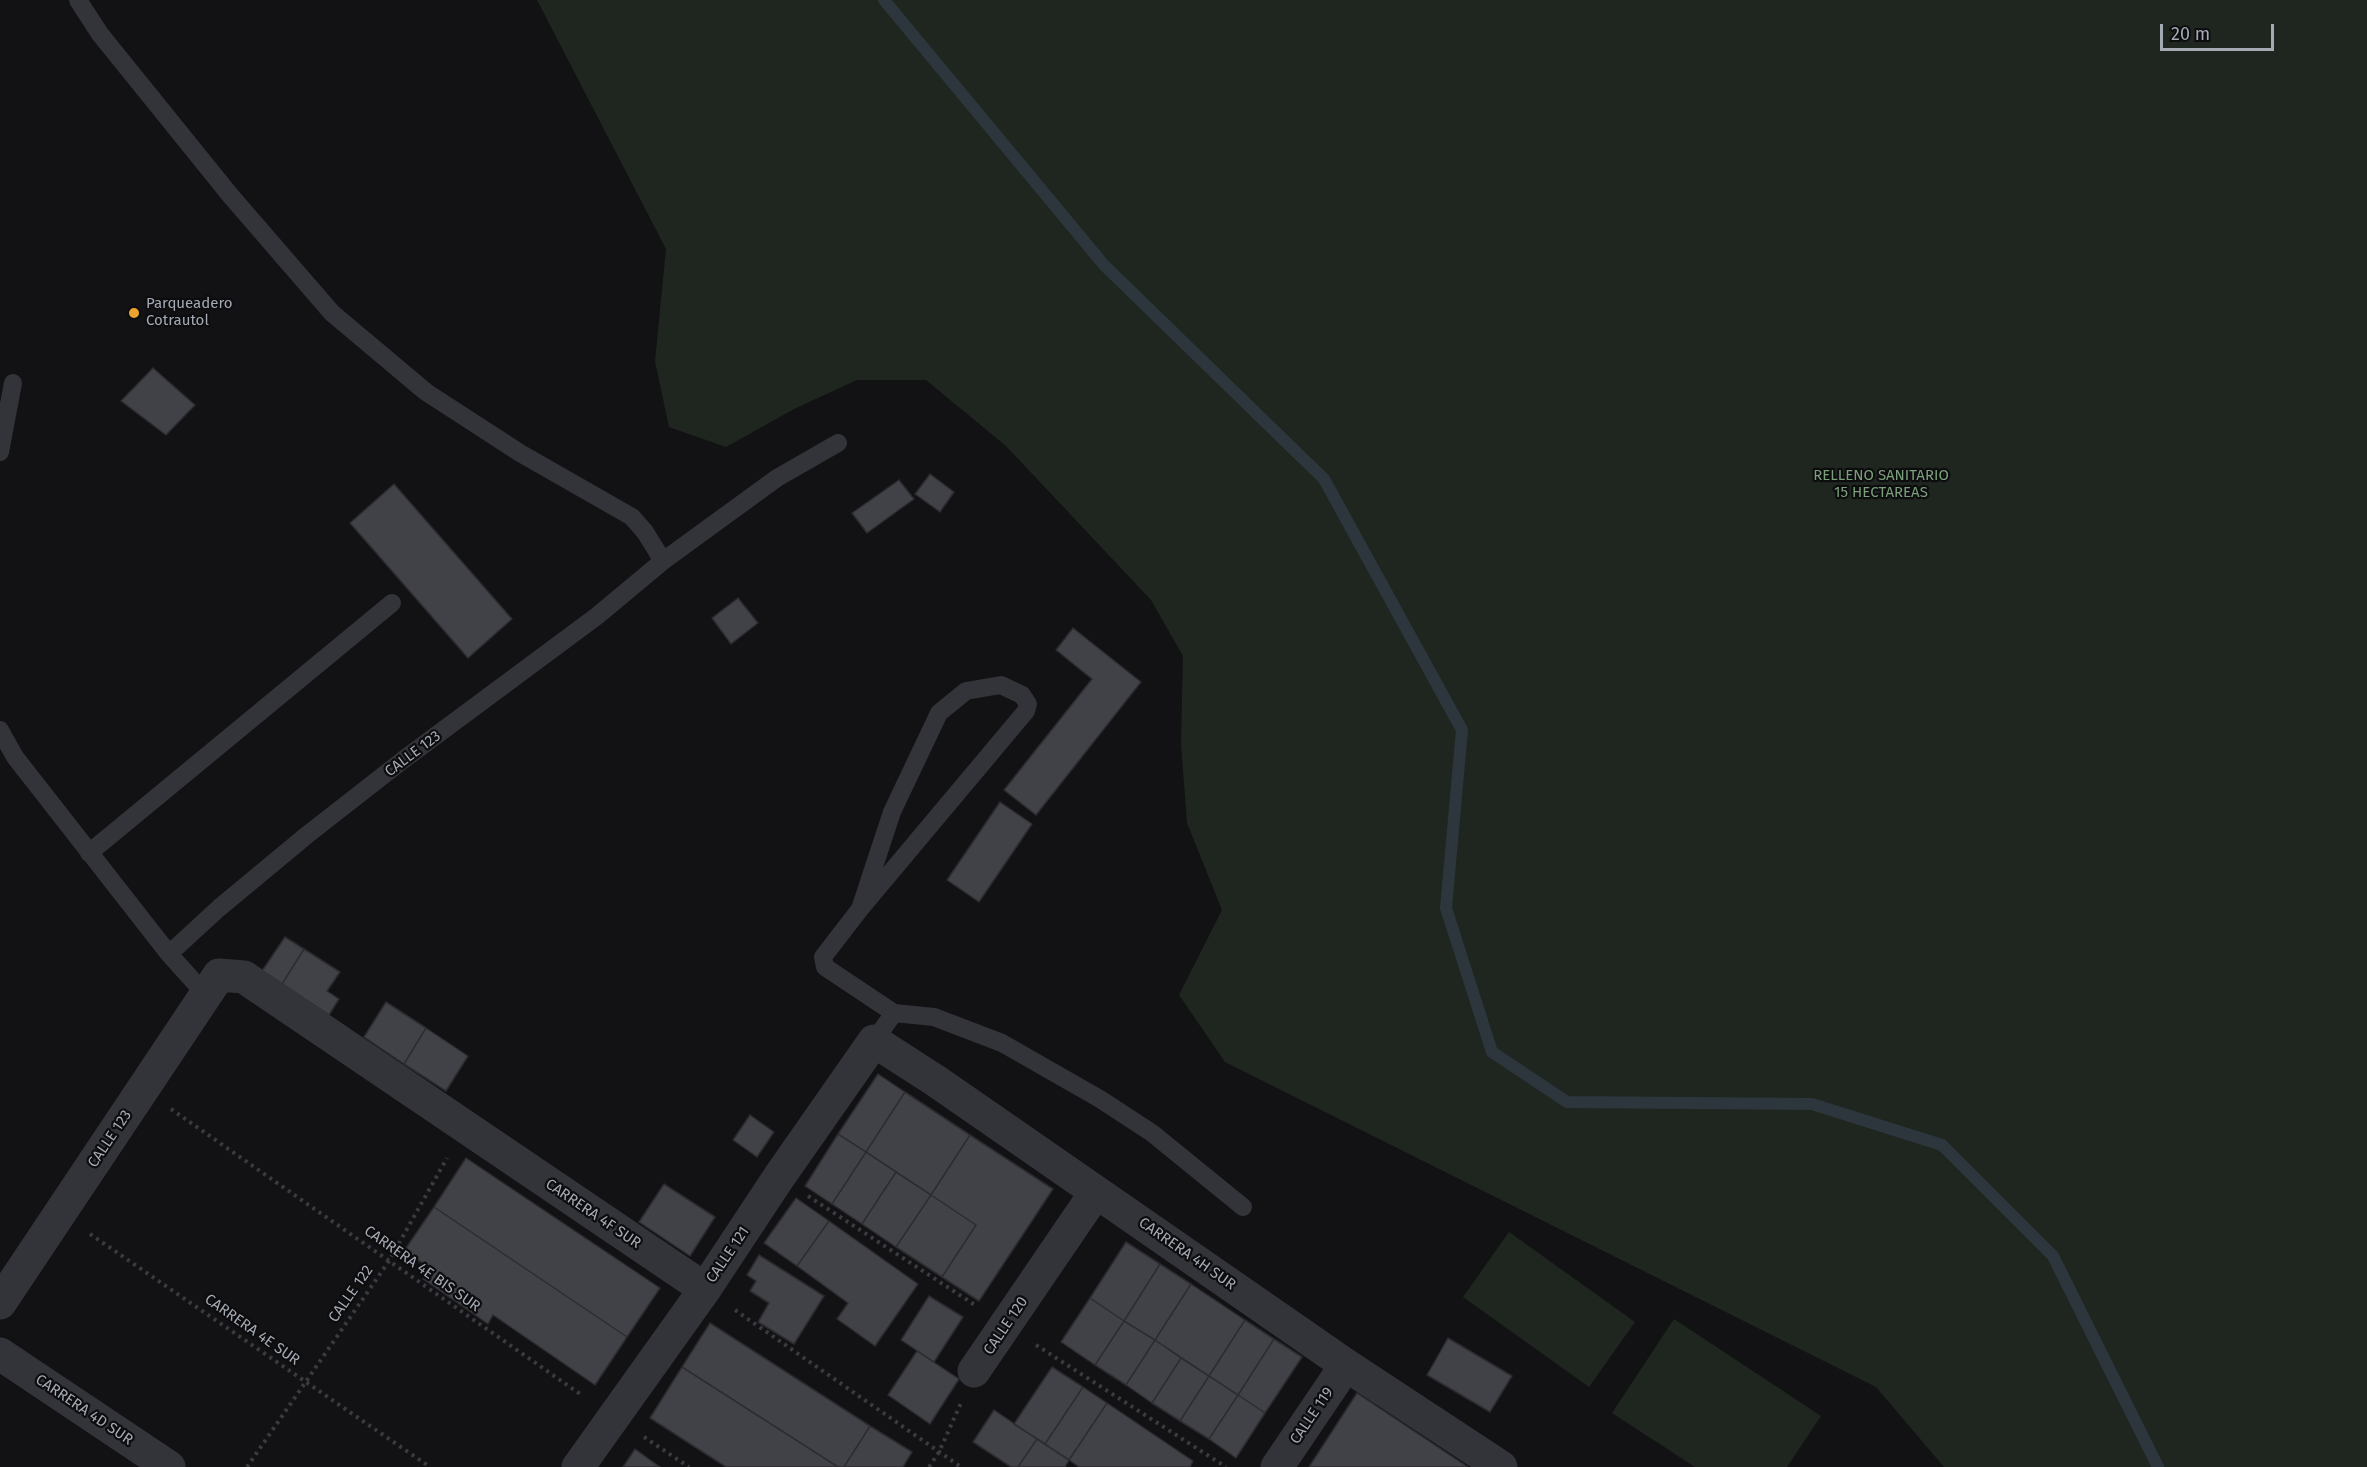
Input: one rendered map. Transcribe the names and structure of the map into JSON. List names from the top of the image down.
{
  "streets": {
    "street": [
      "CALLE 123",
      "CARRERA 4F SUR",
      "CARRERA 4H SUR",
      "CALLE 121",
      "CALLE 120",
      "CARRERA 4D SUR",
      "CALLE 119"
    ],
    "path": ["CARRERA 4E BIS SUR", "CALLE 122", "CARRERA 4E SUR"]
  },
  "crossings": [
    ["CALLE 123", "CARRERA 4F SUR"],
    ["CALLE 123", "CARRERA 4E BIS SUR"],
    ["CALLE 123", "CARRERA 4E SUR"],
    ["CARRERA 4F SUR", "CALLE 121"],
    ["CARRERA 4F SUR", "CALLE 122"],
    ["CARRERA 4H SUR", "CALLE 121"],
    ["CARRERA 4H SUR", "CALLE 120"],
    ["CARRERA 4H SUR", "CALLE 119"],
    ["CALLE 121", "CARRERA 4E BIS SUR"],
    ["CARRERA 4E BIS SUR", "CALLE 122"],
    ["CALLE 122", "CARRERA 4E SUR"]
  ],
  "parks": ["RELLENO SANITARIO 15 HECTAREAS"],
  "places": ["Parqueadero Cotrautol"],
  "scale_bar": "20 m"
}
